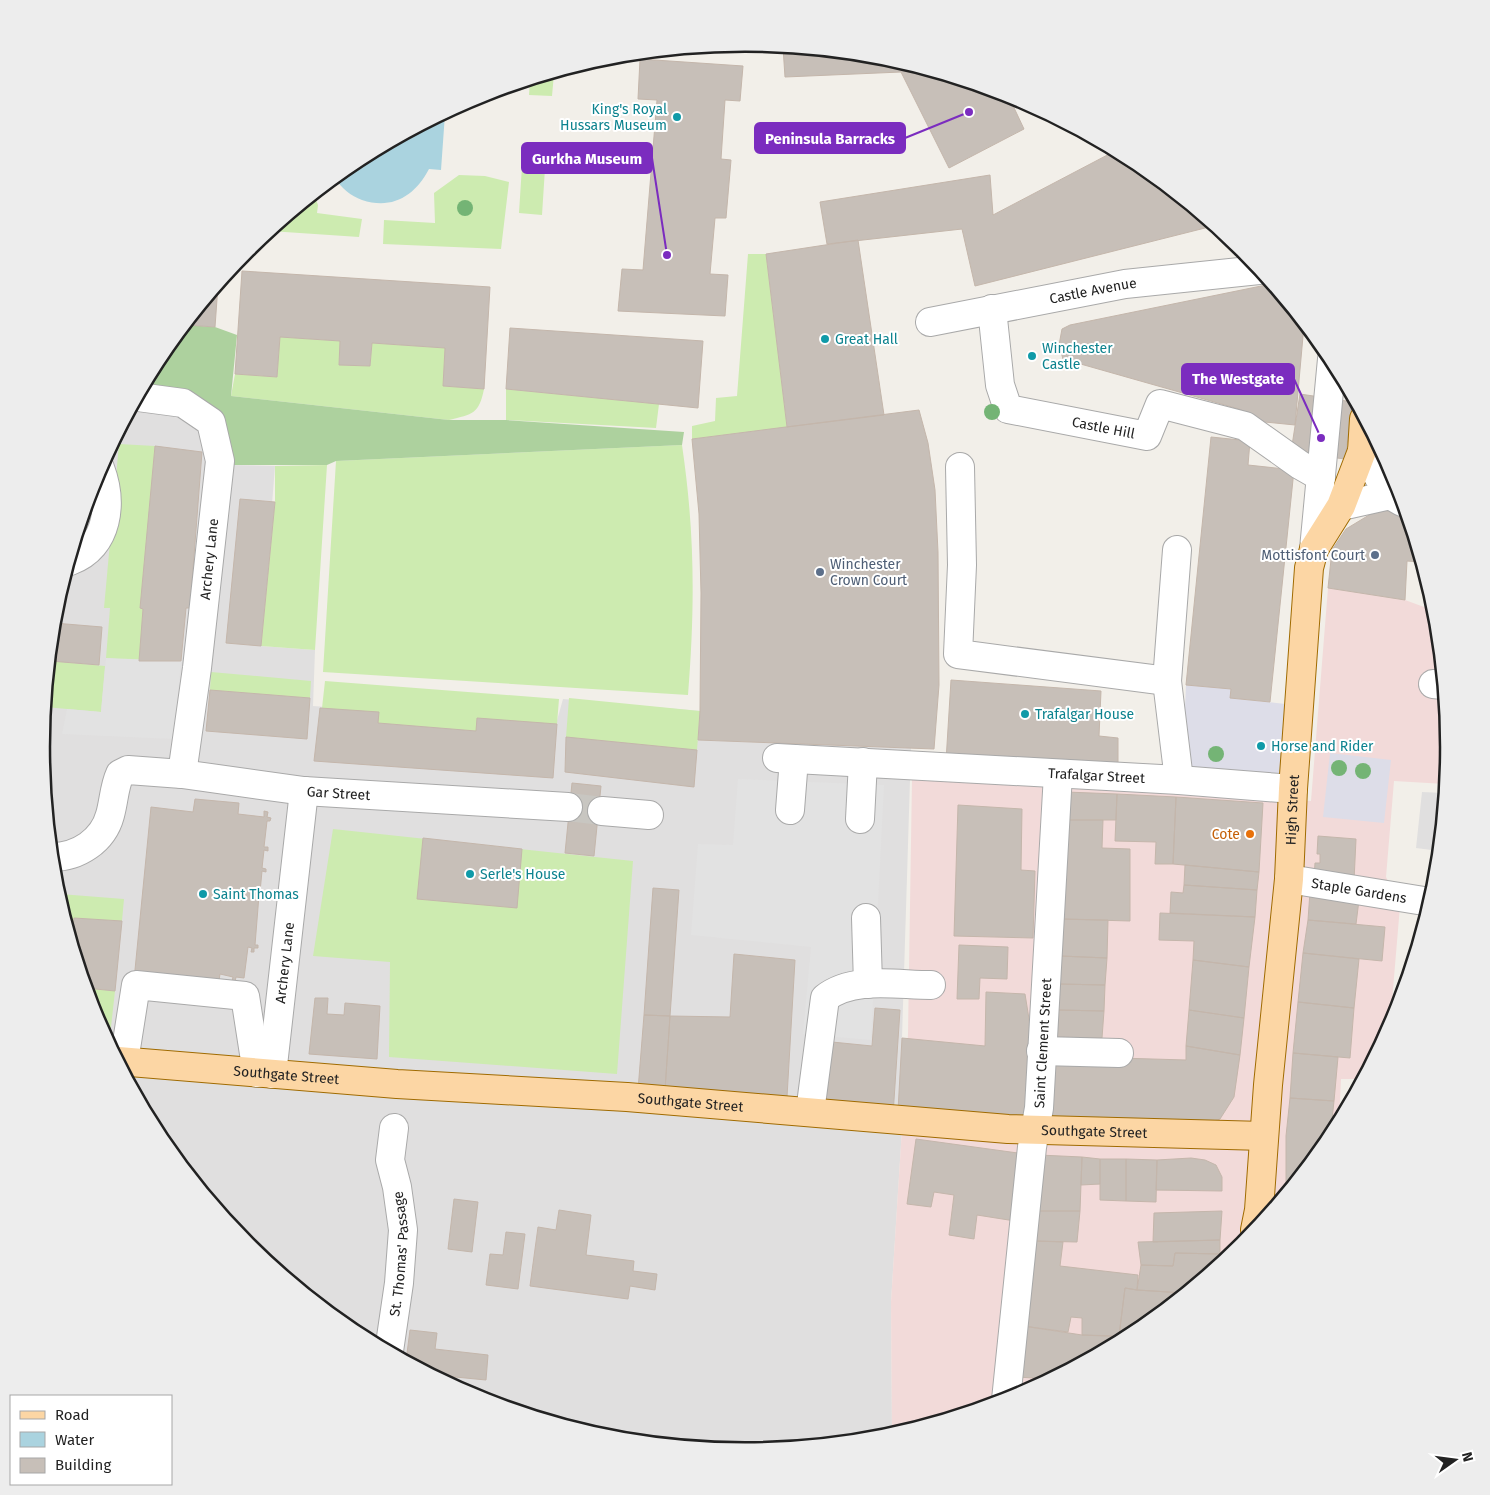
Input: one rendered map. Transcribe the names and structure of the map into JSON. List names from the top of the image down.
{
  "streets": {
    "main road": ["High Street", "Southgate Street"],
    "street": [
      "Castle Avenue",
      "Castle Hill",
      "Archery Lane",
      "Trafalgar Street",
      "Gar Street",
      "Staple Gardens",
      "Saint Clement Street",
      "St. Thomas' Passage"
    ]
  },
  "crossings": [
    ["Castle Avenue", "Castle Hill"],
    ["Archery Lane", "Gar Street"],
    ["Archery Lane", "Southgate Street"],
    ["Trafalgar Street", "High Street"],
    ["Trafalgar Street", "Saint Clement Street"],
    ["High Street", "Staple Gardens"],
    ["High Street", "Southgate Street"],
    ["Saint Clement Street", "Southgate Street"]
  ],
  "places": [
    "Peninsula Barracks",
    "King's Royal Hussars Museum",
    "Gurkha Museum",
    "Great Hall",
    "Winchester Castle",
    "The Westgate",
    "Mottisfont Court",
    "Winchester Crown Court",
    "Trafalgar House",
    "Horse and Rider",
    "Cote",
    "Serle's House",
    "Saint Thomas"
  ],
  "legend": ["Road", "Water", "Building"],
  "north": "right"
}
